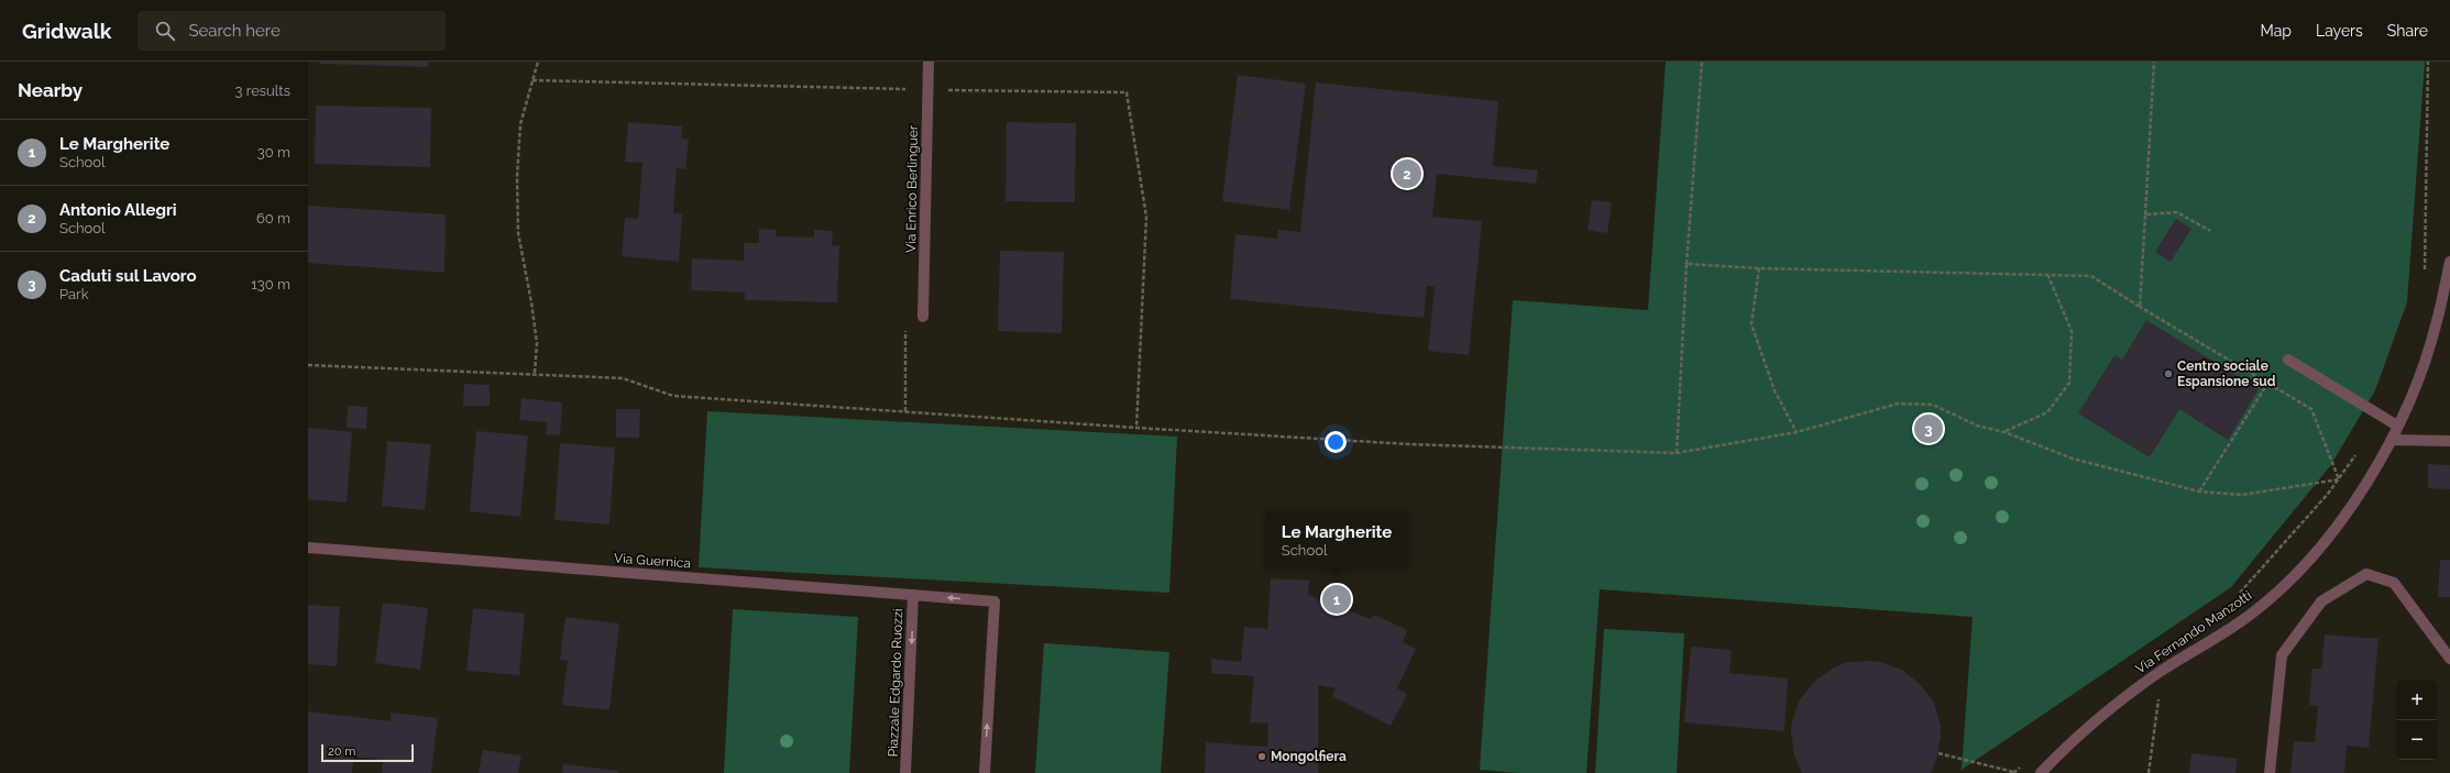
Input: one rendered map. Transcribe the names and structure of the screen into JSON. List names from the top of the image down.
{
  "streets": {
    "street": [
      "Via Enrico Berlinguer",
      "Via Guernica",
      "Via Fernando Manzotti",
      "Piazzale Edgardo Ruozzi"
    ]
  },
  "crossings": [
    ["Via Guernica", "Piazzale Edgardo Ruozzi"]
  ],
  "one_way": ["Piazzale Edgardo Ruozzi"],
  "places": ["Centro sociale Espansione sud", "Mongolfiera"],
  "scale_bar": "20 m",
  "page": {
    "header": "Gridwalk",
    "search": "Search here",
    "nav": ["Map", "Layers", "Share"],
    "heading": ["Nearby", "3 results"],
    "list": [
      {
        "mark": "1",
        "name": "Le Margherite",
        "note": "School",
        "value": "30 m"
      },
      {
        "mark": "2",
        "name": "Antonio Allegri",
        "note": "School",
        "value": "60 m"
      },
      {
        "mark": "3",
        "name": "Caduti sul Lavoro",
        "note": "Park",
        "value": "130 m"
      }
    ],
    "pins": ["2", "3", "1"],
    "popup": ["Le Margherite", "School"],
    "map_buttons": ["+", "−"],
    "scale": "20 m"
  }
}
